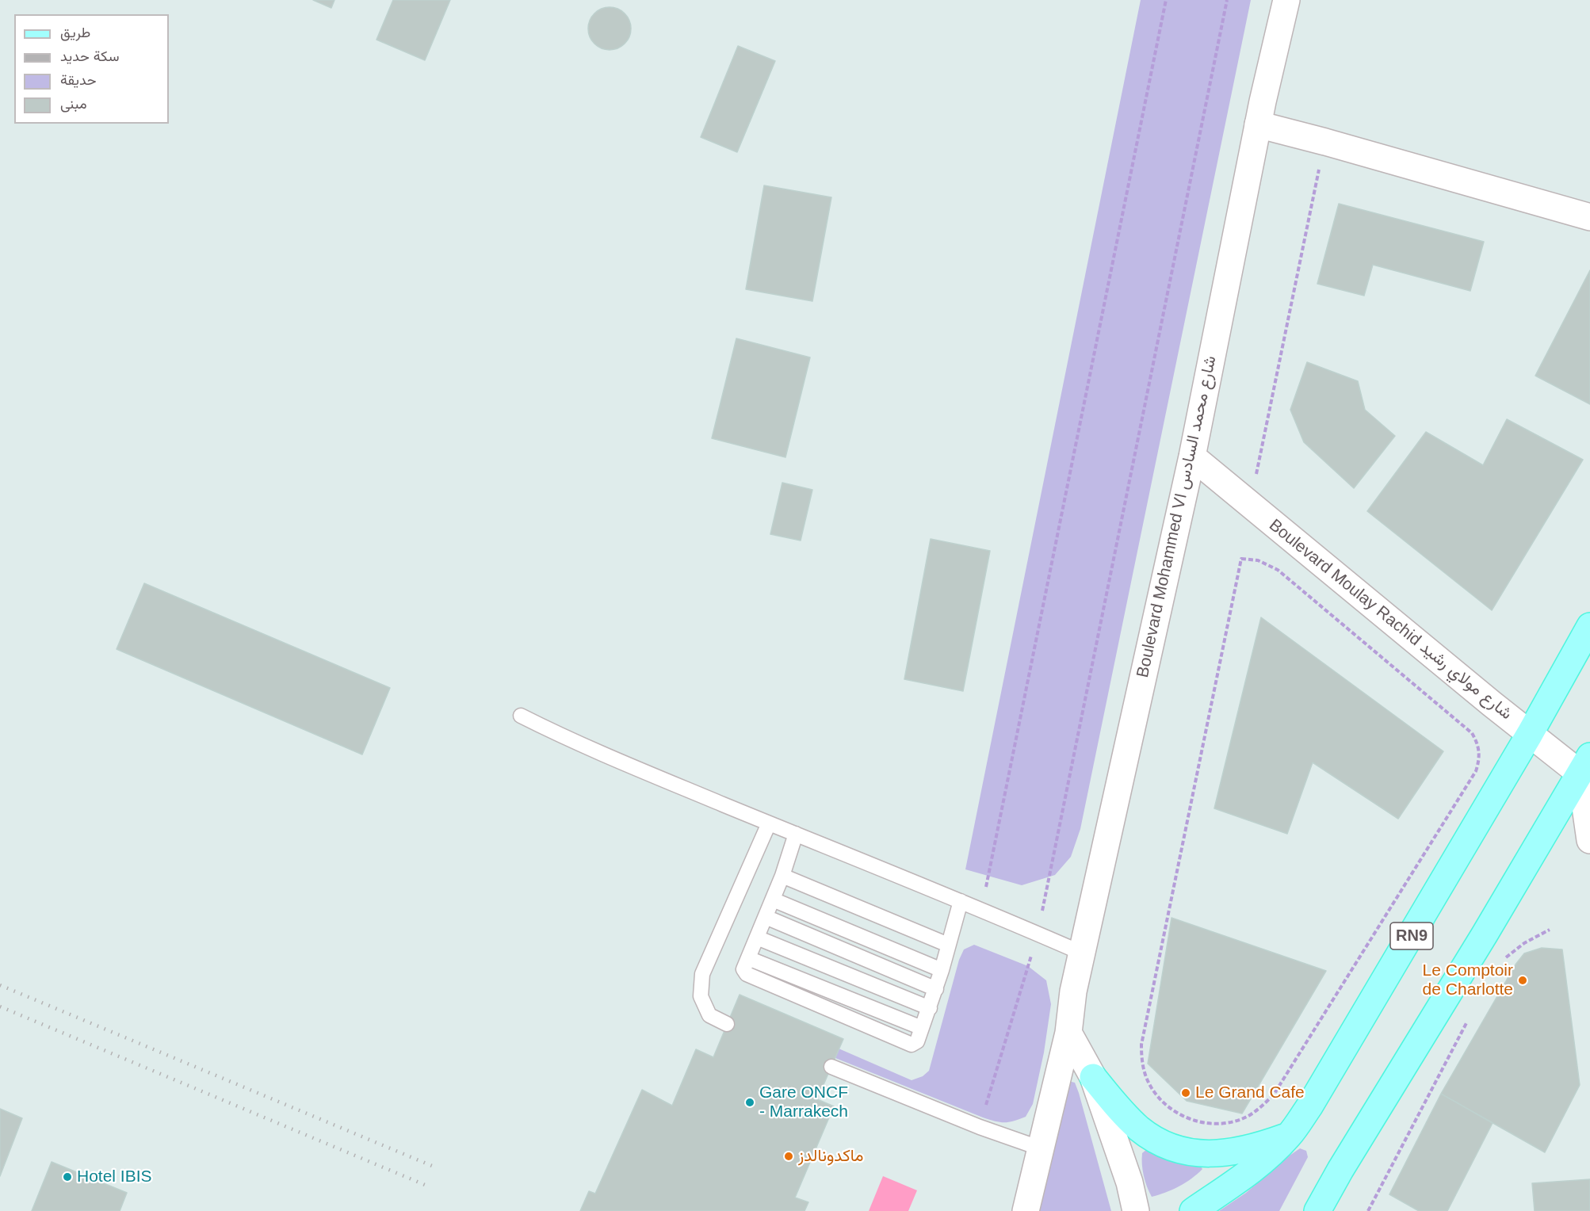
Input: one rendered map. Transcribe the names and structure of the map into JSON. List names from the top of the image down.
{
  "streets": {
    "main road": ["RN9"],
    "street": ["Boulevard Mohammed VI شارع محمد السادس", "Boulevard Moulay Rachid شارع مولاي رشيد"]
  },
  "crossings": [
    ["Boulevard Mohammed VI شارع محمد السادس", "Boulevard Moulay Rachid شارع مولاي رشيد"],
    ["Boulevard Moulay Rachid شارع مولاي رشيد", "RN9"]
  ],
  "places": [
    "Le Comptoir de Charlotte",
    "Le Grand Cafe",
    "Gare ONCF - Marrakech",
    "ماكدونالدز",
    "Hotel IBIS"
  ],
  "legend": [
    "طريق",
    "سكة حديد",
    "حديقة",
    "مبنى"
  ]
}
